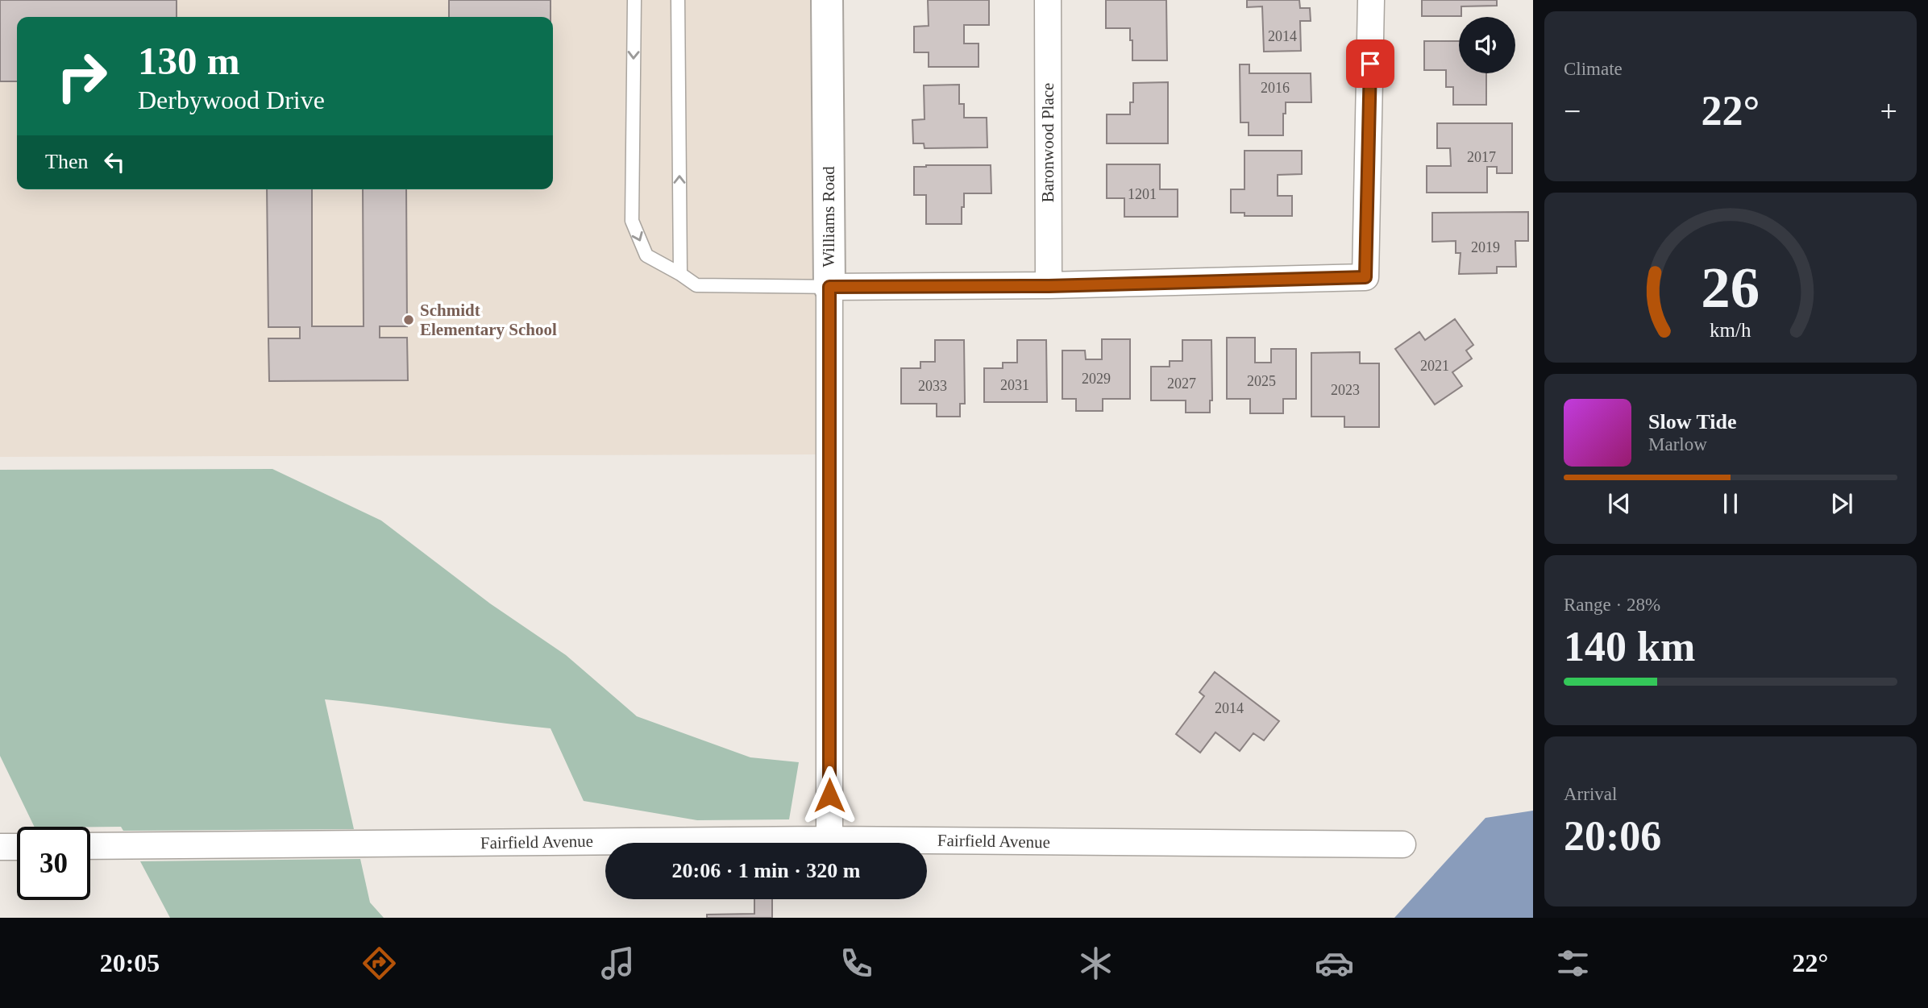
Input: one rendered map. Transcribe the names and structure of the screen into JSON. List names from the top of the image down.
{
  "streets": {
    "street": ["Baronwood Place", "Williams Road", "Fairfield Avenue"]
  },
  "crossings": [
    ["Williams Road", "Fairfield Avenue"]
  ],
  "places": ["Schmidt Elementary School"],
  "house_numbers": [
    "2014",
    "2016",
    "2017",
    "1201",
    "2019",
    "2021",
    "2029",
    "2025",
    "2027",
    "2031",
    "2033",
    "2023",
    "2014"
  ],
  "page": {
    "tile": [
      "Climate",
      ["Range · 28%", "140 km"],
      ["Arrival", "20:06"]
    ],
    "turn": ["130 m", "Derbywood Drive"],
    "heat": ["−", "22°", "+"],
    "then": "Then",
    "song": ["Slow Tide", "Marlow"],
    "limit": "30",
    "trip": "20:06 · 1 min · 320 m",
    "tabs": ["20:05", "22°"],
    "gauge": ["26", "km/h"]
  }
}
